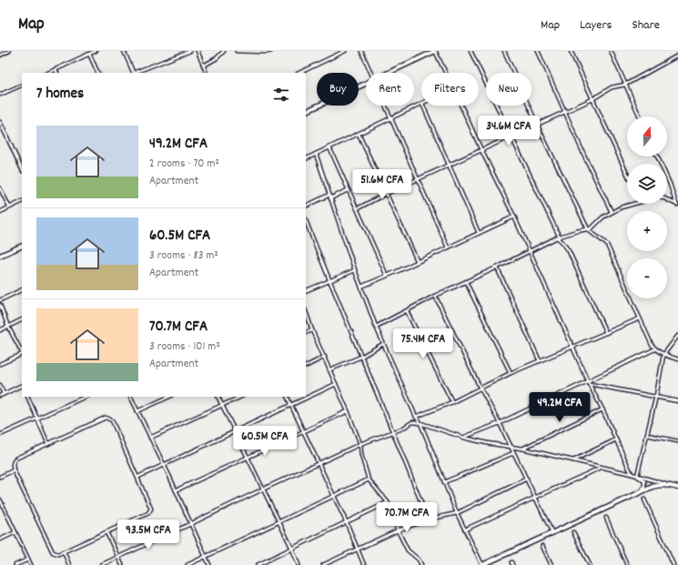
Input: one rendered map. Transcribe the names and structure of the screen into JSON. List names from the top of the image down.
{
  "north": "top",
  "page": {
    "header": "Map",
    "nav": ["Map", "Layers", "Share"],
    "chip": [
      "Buy",
      "Rent",
      "Filters",
      "New"
    ],
    "heading": "7 homes",
    "price": [
      "34.6M CFA",
      "51.6M CFA",
      "75.4M CFA",
      "49.2M CFA",
      "60.5M CFA",
      "70.7M CFA",
      "93.5M CFA"
    ],
    "map_buttons": ["+", "−"],
    "list": [
      {
        "name": "49.2M CFA",
        "note": "2 rooms · 70 m² · Apartment"
      },
      {
        "name": "60.5M CFA",
        "note": "3 rooms · 83 m² · Apartment"
      },
      {
        "name": "70.7M CFA",
        "note": "3 rooms · 101 m² · Apartment"
      }
    ]
  }
}
